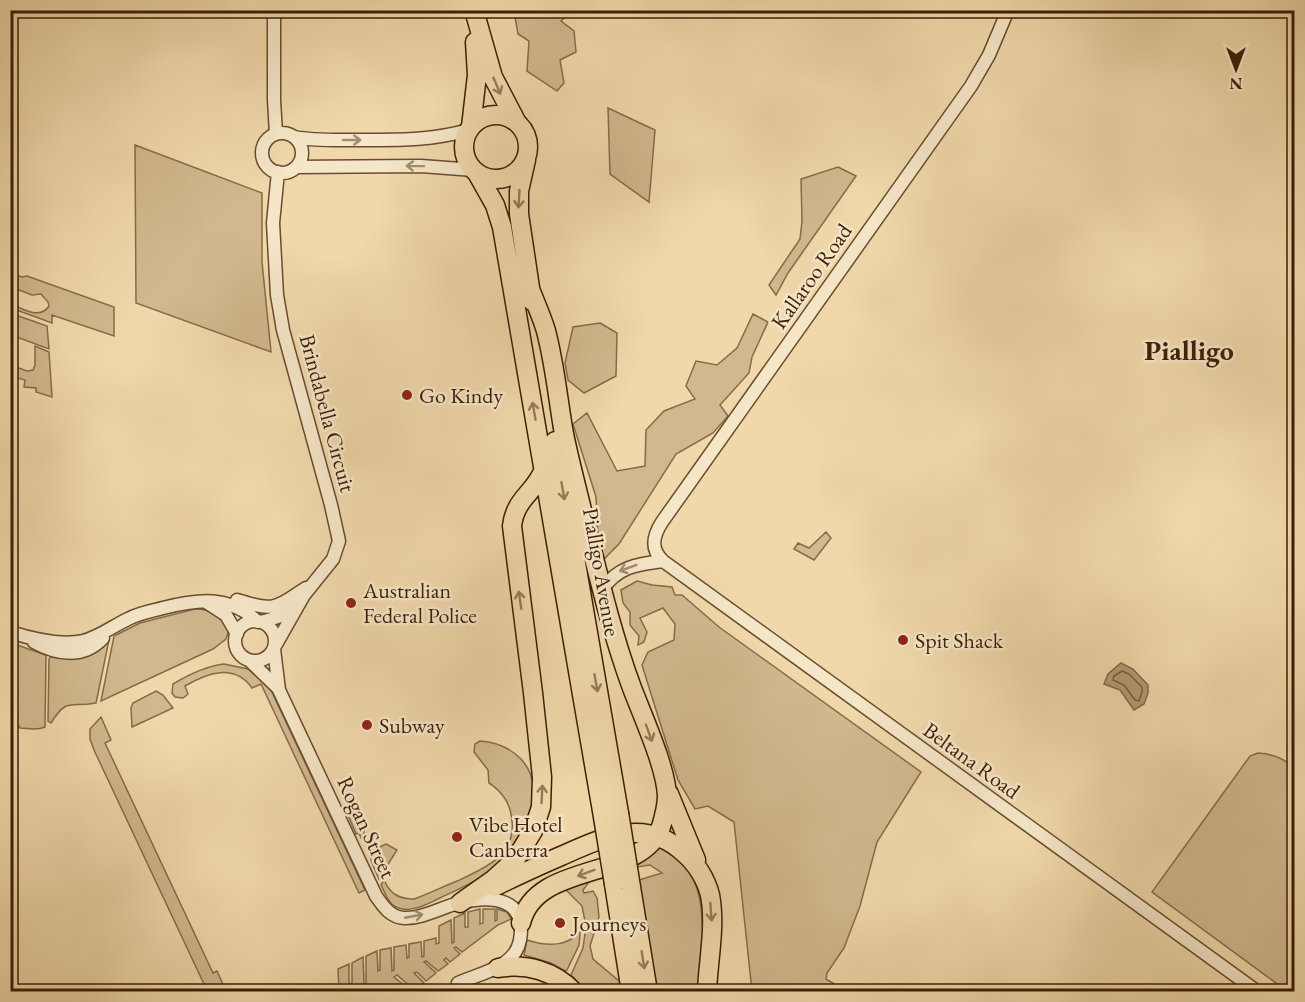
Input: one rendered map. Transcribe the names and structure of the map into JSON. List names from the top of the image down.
{
  "streets": {
    "main road": ["Pialligo Avenue"],
    "street": [
      "Kallaroo Road",
      "Brindabella Circuit",
      "Beltana Road",
      "Rogan Street"
    ]
  },
  "crossings": [
    ["Kallaroo Road", "Beltana Road"],
    ["Brindabella Circuit", "Rogan Street"]
  ],
  "one_way": ["Rogan Street"],
  "districts": ["Pialligo"],
  "places": [
    "Go Kindy",
    "Australian Federal Police",
    "Spit Shack",
    "Subway",
    "Vibe Hotel Canberra",
    "Journeys"
  ],
  "north": "bottom"
}
